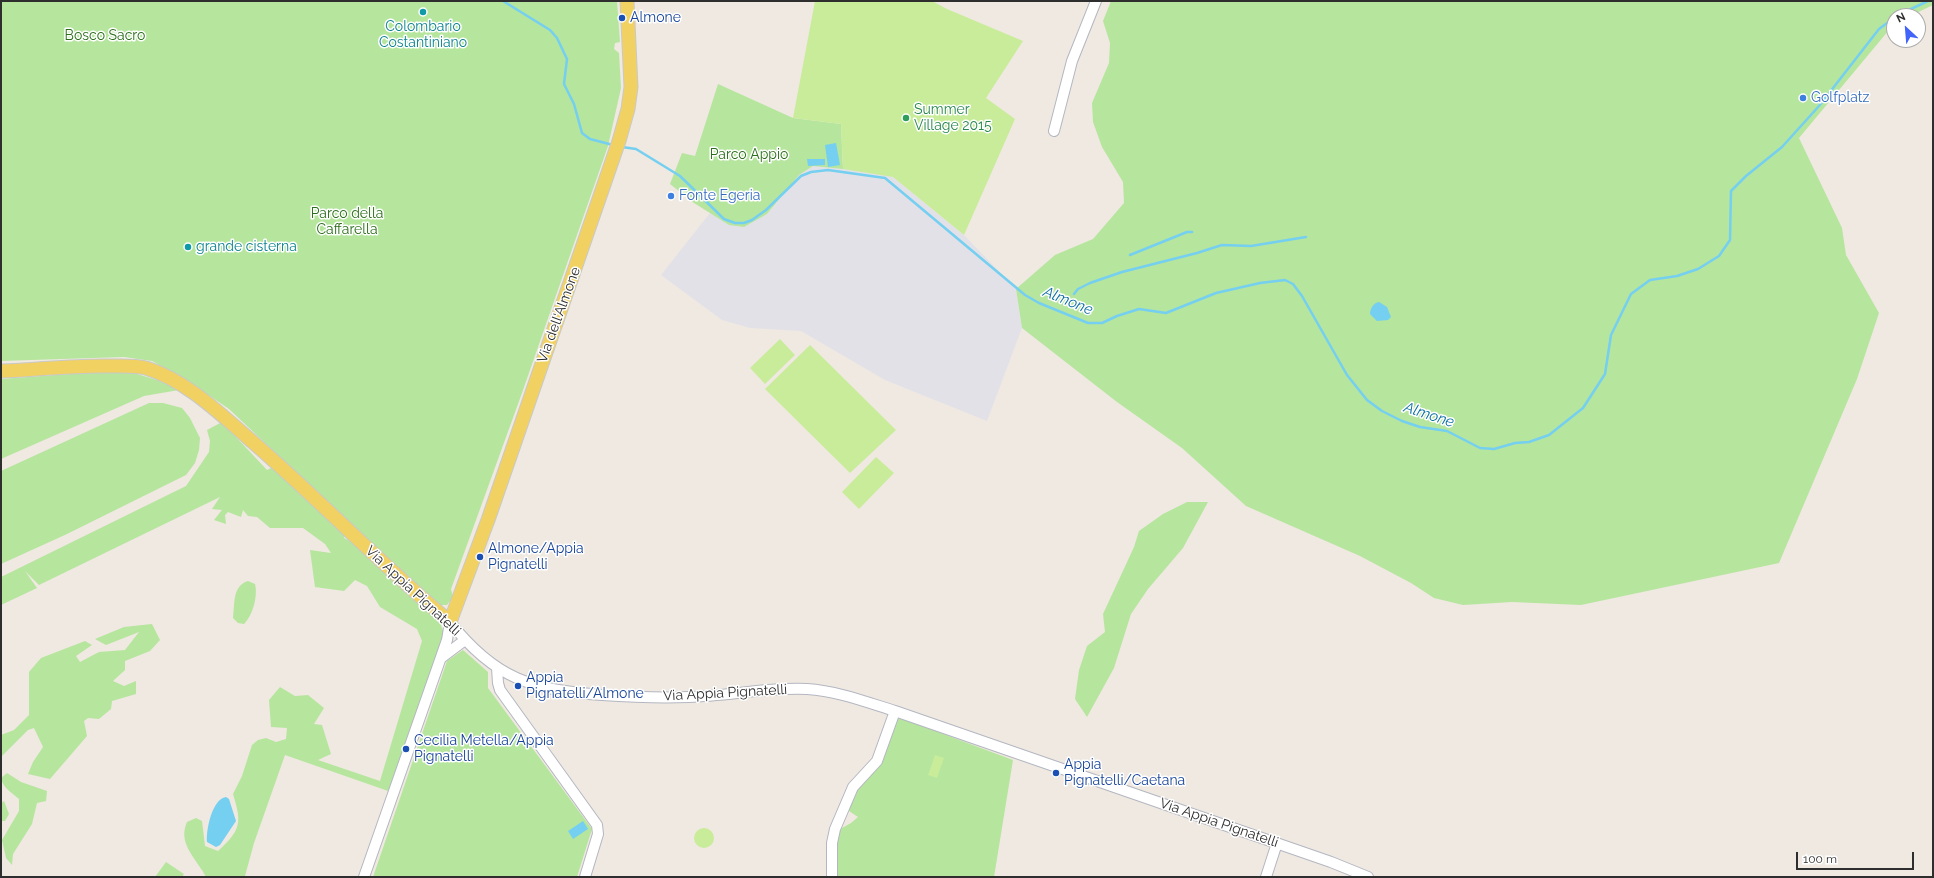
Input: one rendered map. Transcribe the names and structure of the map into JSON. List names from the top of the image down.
{
  "streets": {
    "main road": ["Via dell'Almone", "Via Appia Pignatelli"]
  },
  "crossings": [
    ["Via dell'Almone", "Via Appia Pignatelli"]
  ],
  "water": ["Almone"],
  "parks": ["Bosco Sacro", "Parco Appio", "Parco della Caffarella"],
  "places": [
    "Colombario Costantiniano",
    "Almone",
    "Golfplatz",
    "Summer Village 2015",
    "Fonte Egeria",
    "grande cisterna",
    "Almone/Appia Pignatelli",
    "Appia Pignatelli/Almone",
    "Cecilia Metella/Appia Pignatelli",
    "Appia Pignatelli/Caetana"
  ],
  "scale_bar": "100 m",
  "north": "top left"
}
